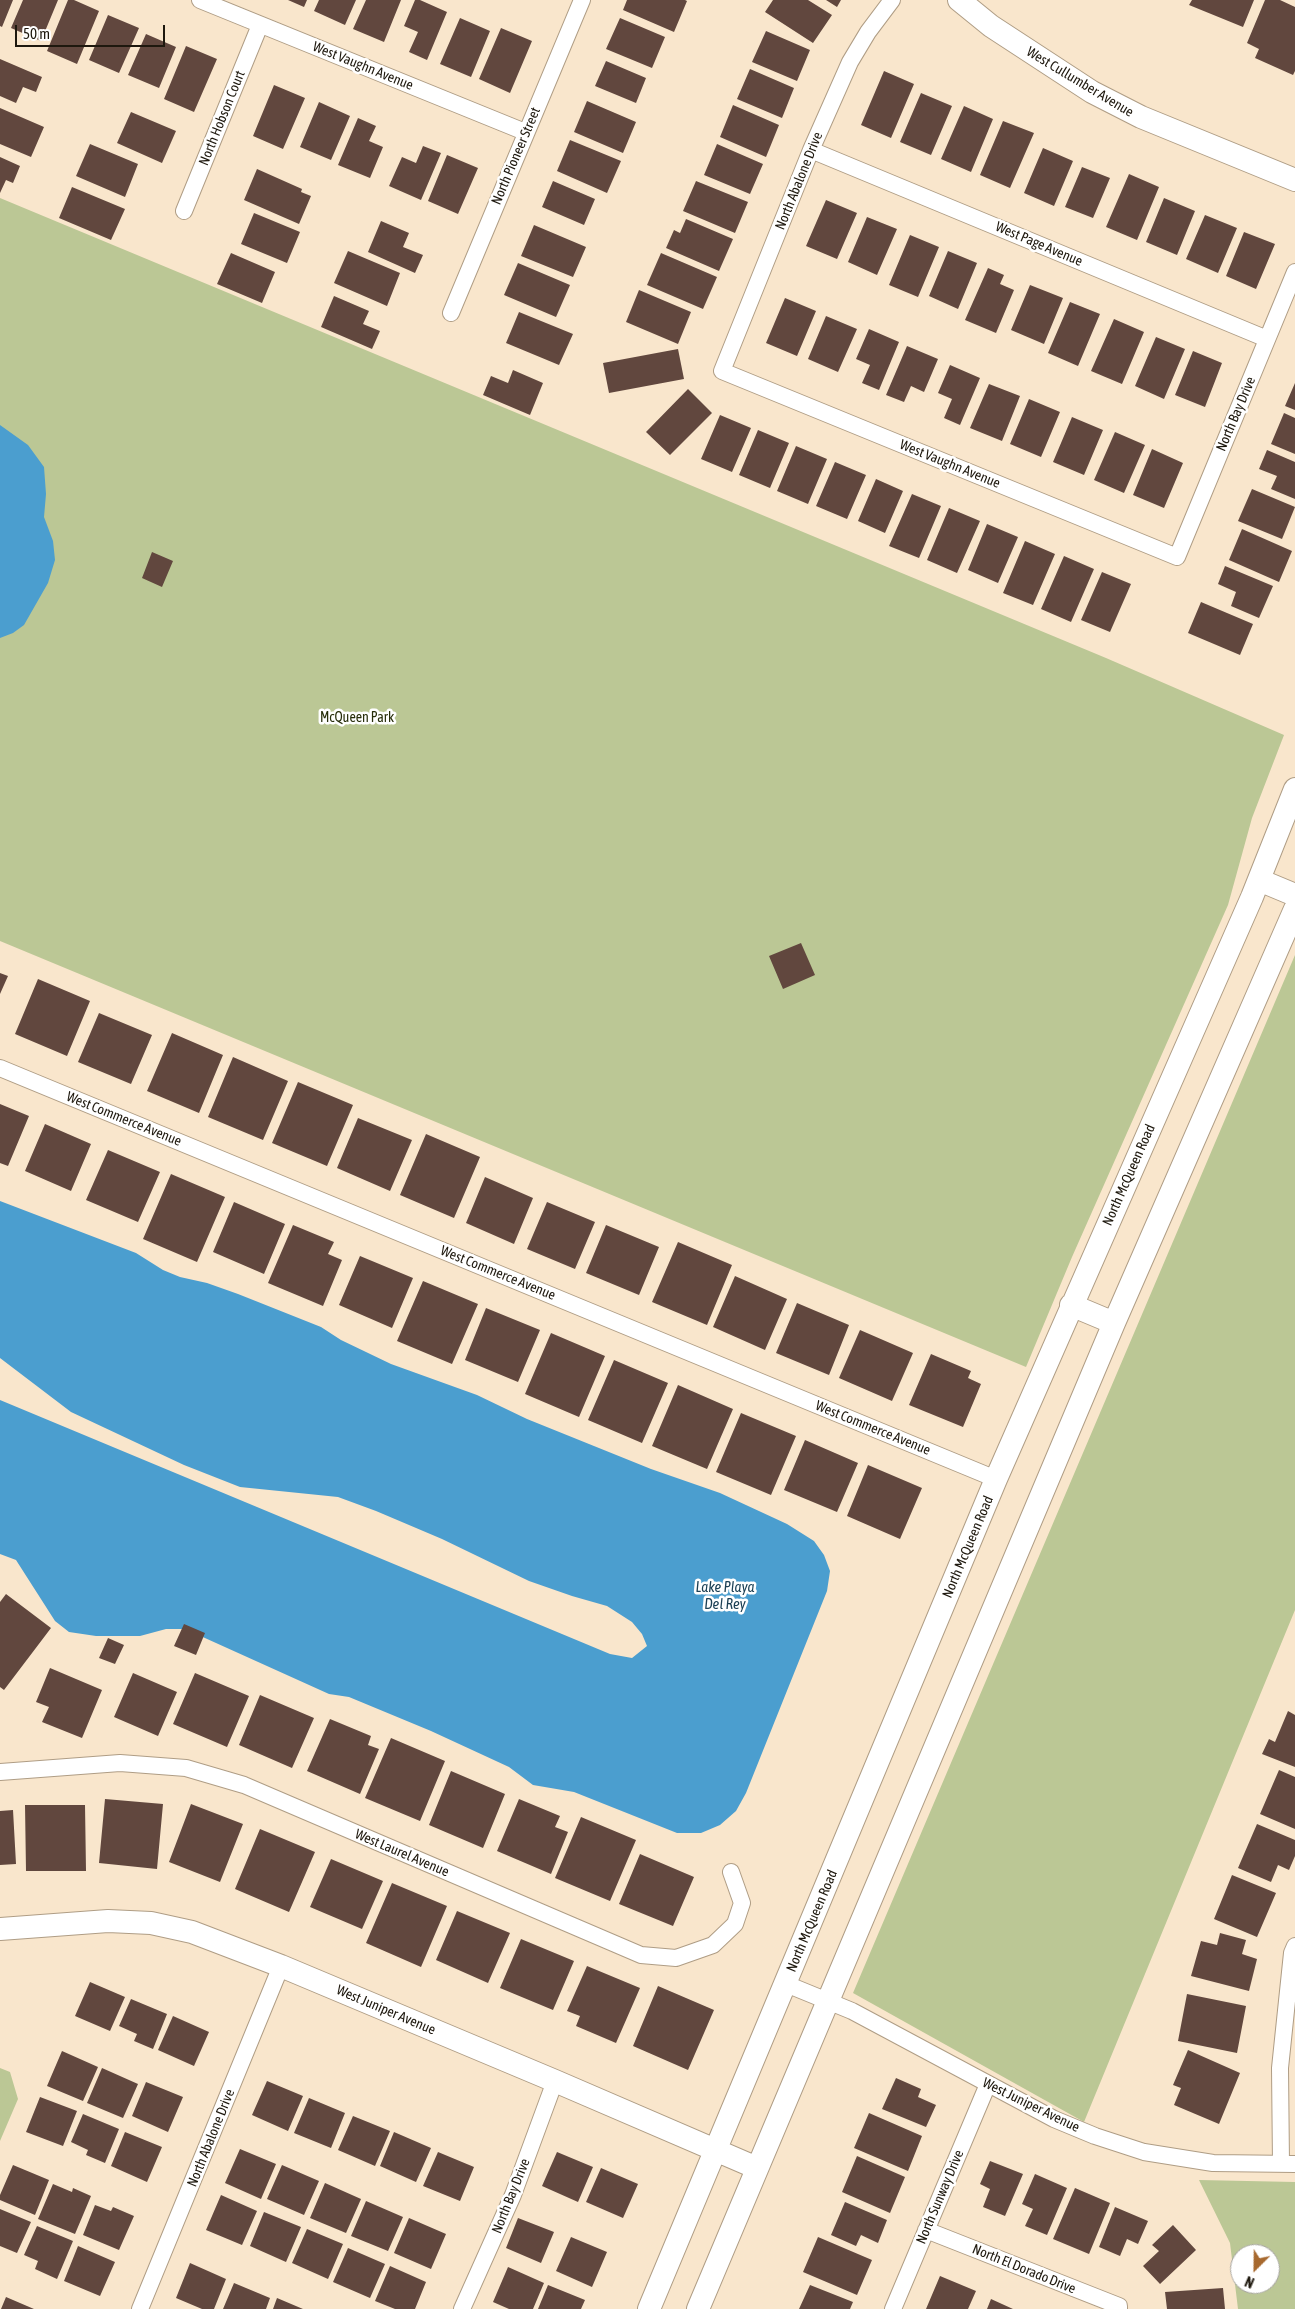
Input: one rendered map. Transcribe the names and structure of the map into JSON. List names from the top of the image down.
{
  "streets": {
    "main road": ["West Cullumber Avenue", "North McQueen Road", "West Juniper Avenue"],
    "street": [
      "West Vaughn Avenue",
      "North Hobson Court",
      "North Pioneer Street",
      "North Abalone Drive",
      "West Page Avenue",
      "North Bay Drive",
      "West Commerce Avenue",
      "West Laurel Avenue",
      "North Sunway Drive",
      "North El Dorado Drive"
    ]
  },
  "crossings": [
    ["West Vaughn Avenue", "North Hobson Court"],
    ["West Vaughn Avenue", "North Pioneer Street"],
    ["West Vaughn Avenue", "North Abalone Drive"],
    ["West Vaughn Avenue", "North Bay Drive"],
    ["North Abalone Drive", "West Page Avenue"],
    ["North Abalone Drive", "West Juniper Avenue"],
    ["West Page Avenue", "North Bay Drive"],
    ["North Bay Drive", "West Juniper Avenue"],
    ["West Commerce Avenue", "North McQueen Road"],
    ["North McQueen Road", "West Juniper Avenue"],
    ["West Juniper Avenue", "North Sunway Drive"],
    ["North Sunway Drive", "North El Dorado Drive"]
  ],
  "water": ["Lake Playa Del Rey"],
  "parks": ["McQueen Park"],
  "scale_bar": "50 m",
  "north": "bottom left"
}
